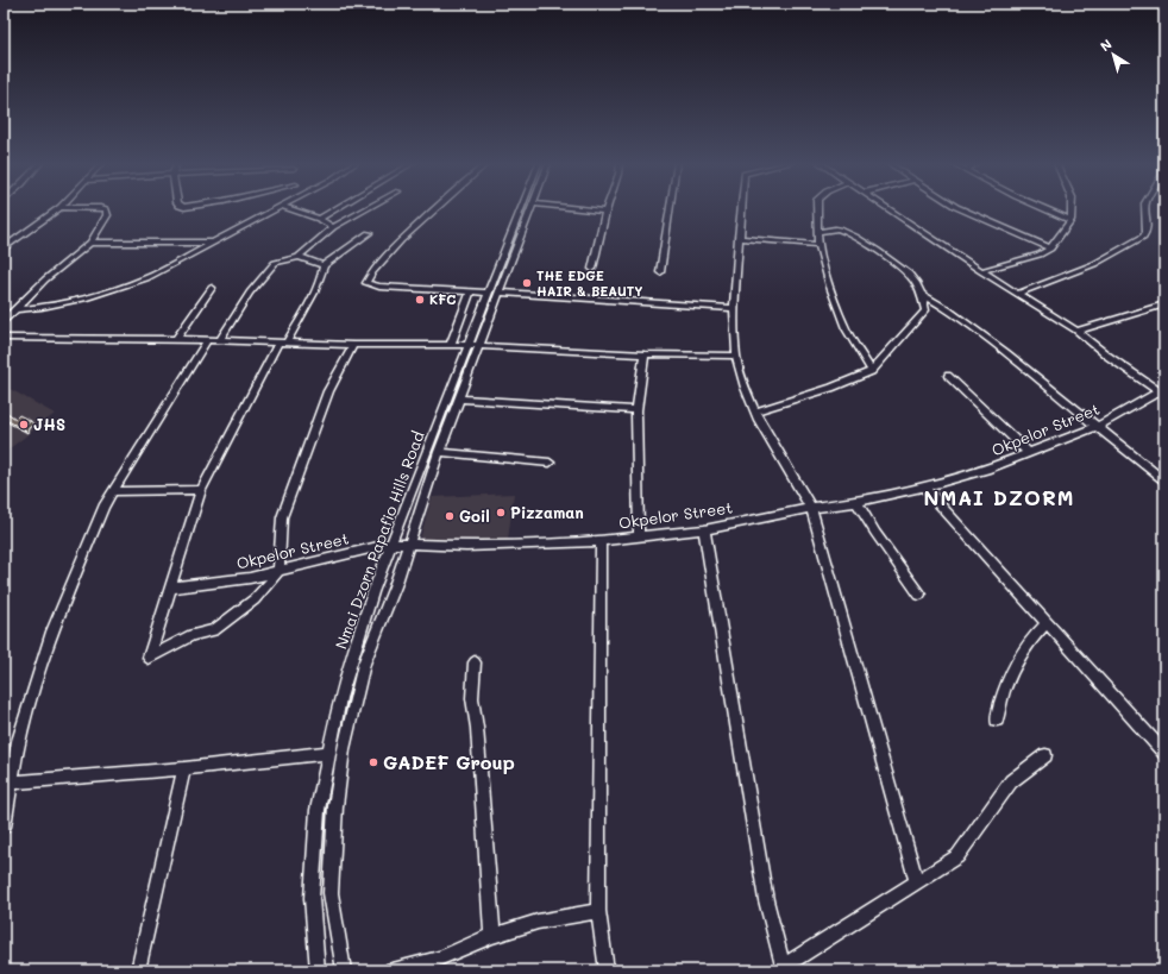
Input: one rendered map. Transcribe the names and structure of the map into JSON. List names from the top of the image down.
{
  "streets": {
    "street": ["Okpelor Street", "Nmai Dzorn Papafio Hills Road"]
  },
  "crossings": [
    ["Okpelor Street", "Nmai Dzorn Papafio Hills Road"]
  ],
  "districts": ["NMAI DZORM"],
  "places": [
    "THE EDGE HAIR & BEAUTY",
    "KFC",
    "JHS",
    "Pizzaman",
    "Goil",
    "GADEF Group"
  ],
  "north": "top left"
}
